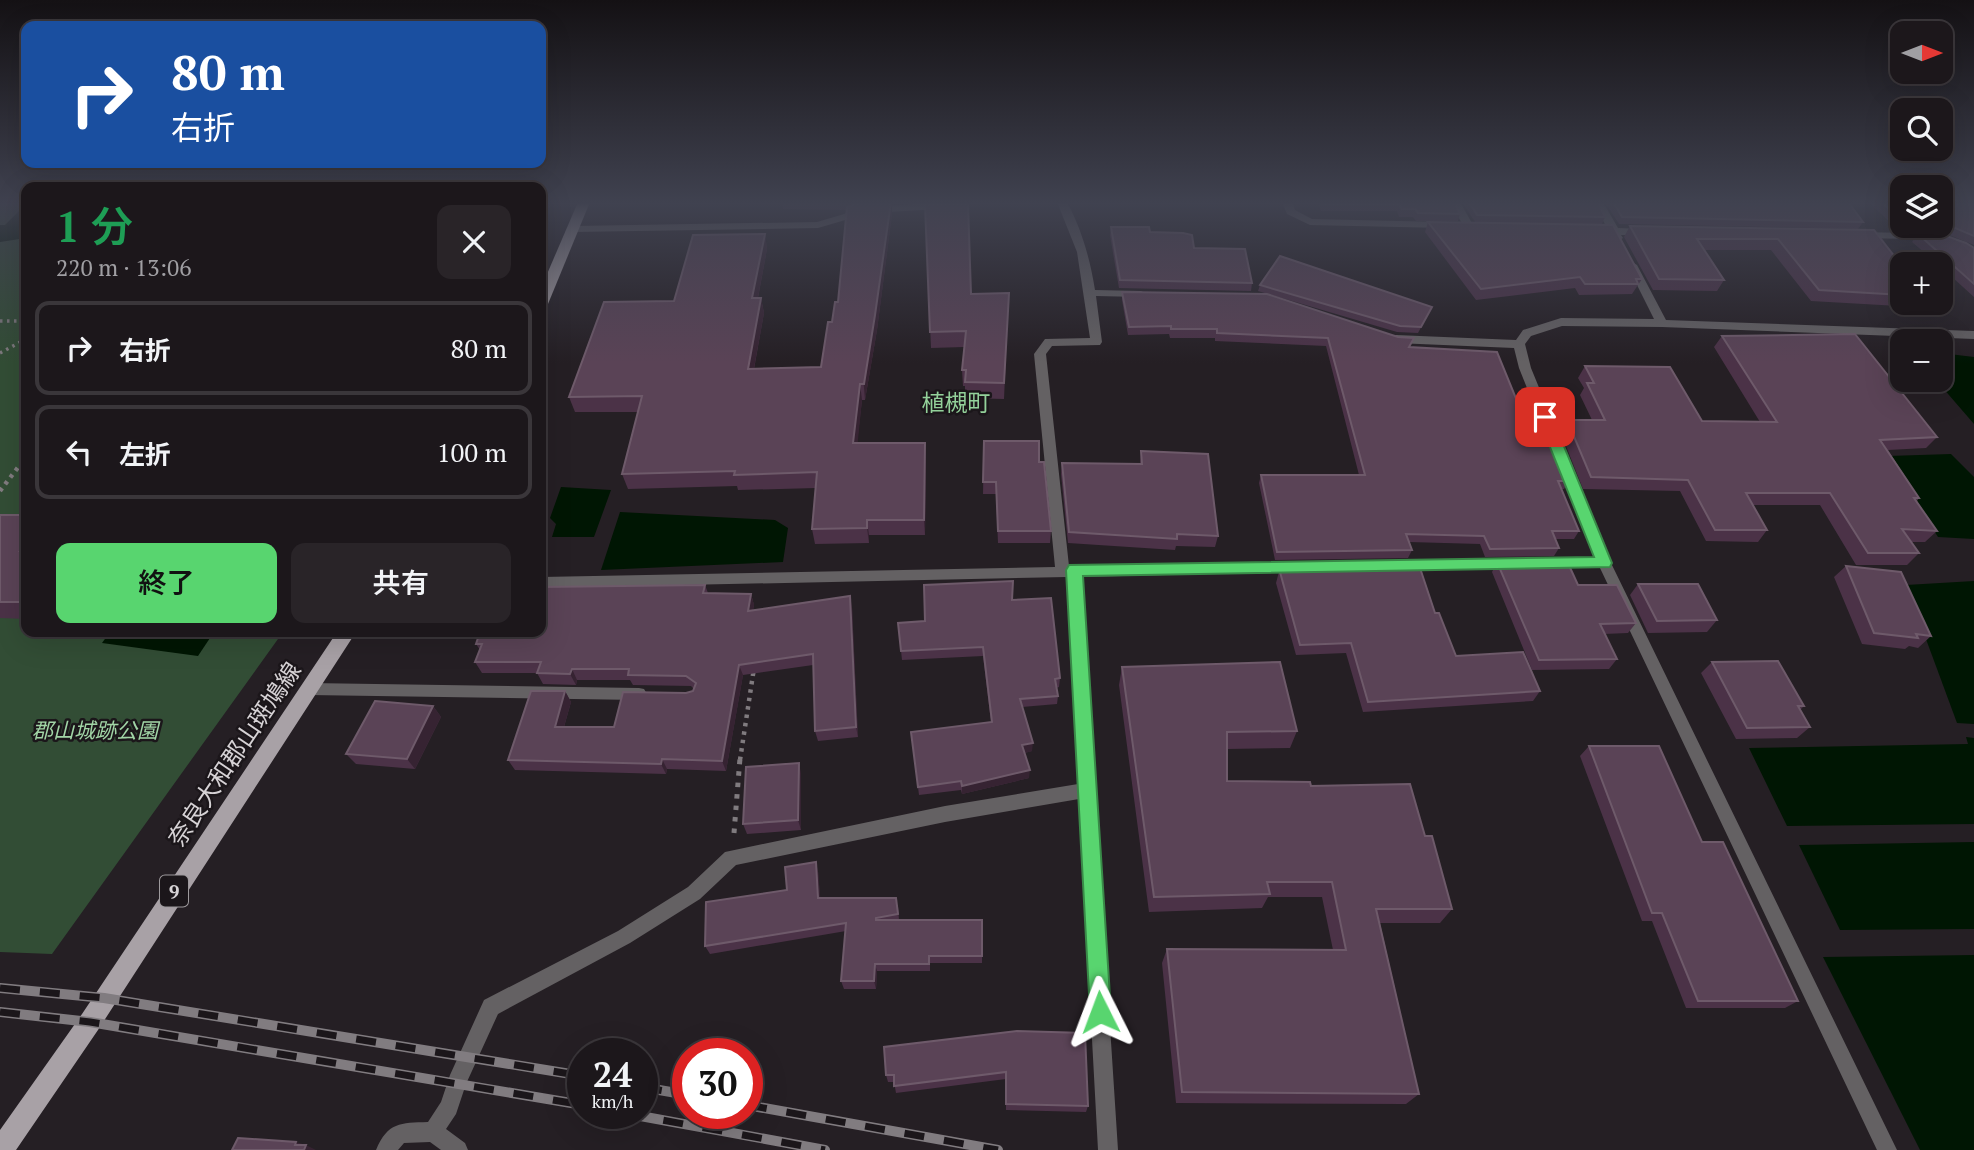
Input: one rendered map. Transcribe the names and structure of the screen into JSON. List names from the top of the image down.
{
  "streets": {
    "main road": ["奈良大和郡山斑鳩線", "9"]
  },
  "districts": ["植槻町"],
  "parks": ["郡山城跡公園"],
  "north": "right",
  "page": {
    "map_buttons": ["+", "−"],
    "turn": ["80 m", "右折"],
    "heading": ["1 分", "220 m · 13:06"],
    "list": [
      {
        "name": "右折",
        "value": "80 m"
      },
      {
        "name": "左折",
        "value": "100 m"
      }
    ],
    "buttons": ["終了", "共有"],
    "speed": "24 km/h",
    "limit": "30"
  }
}
